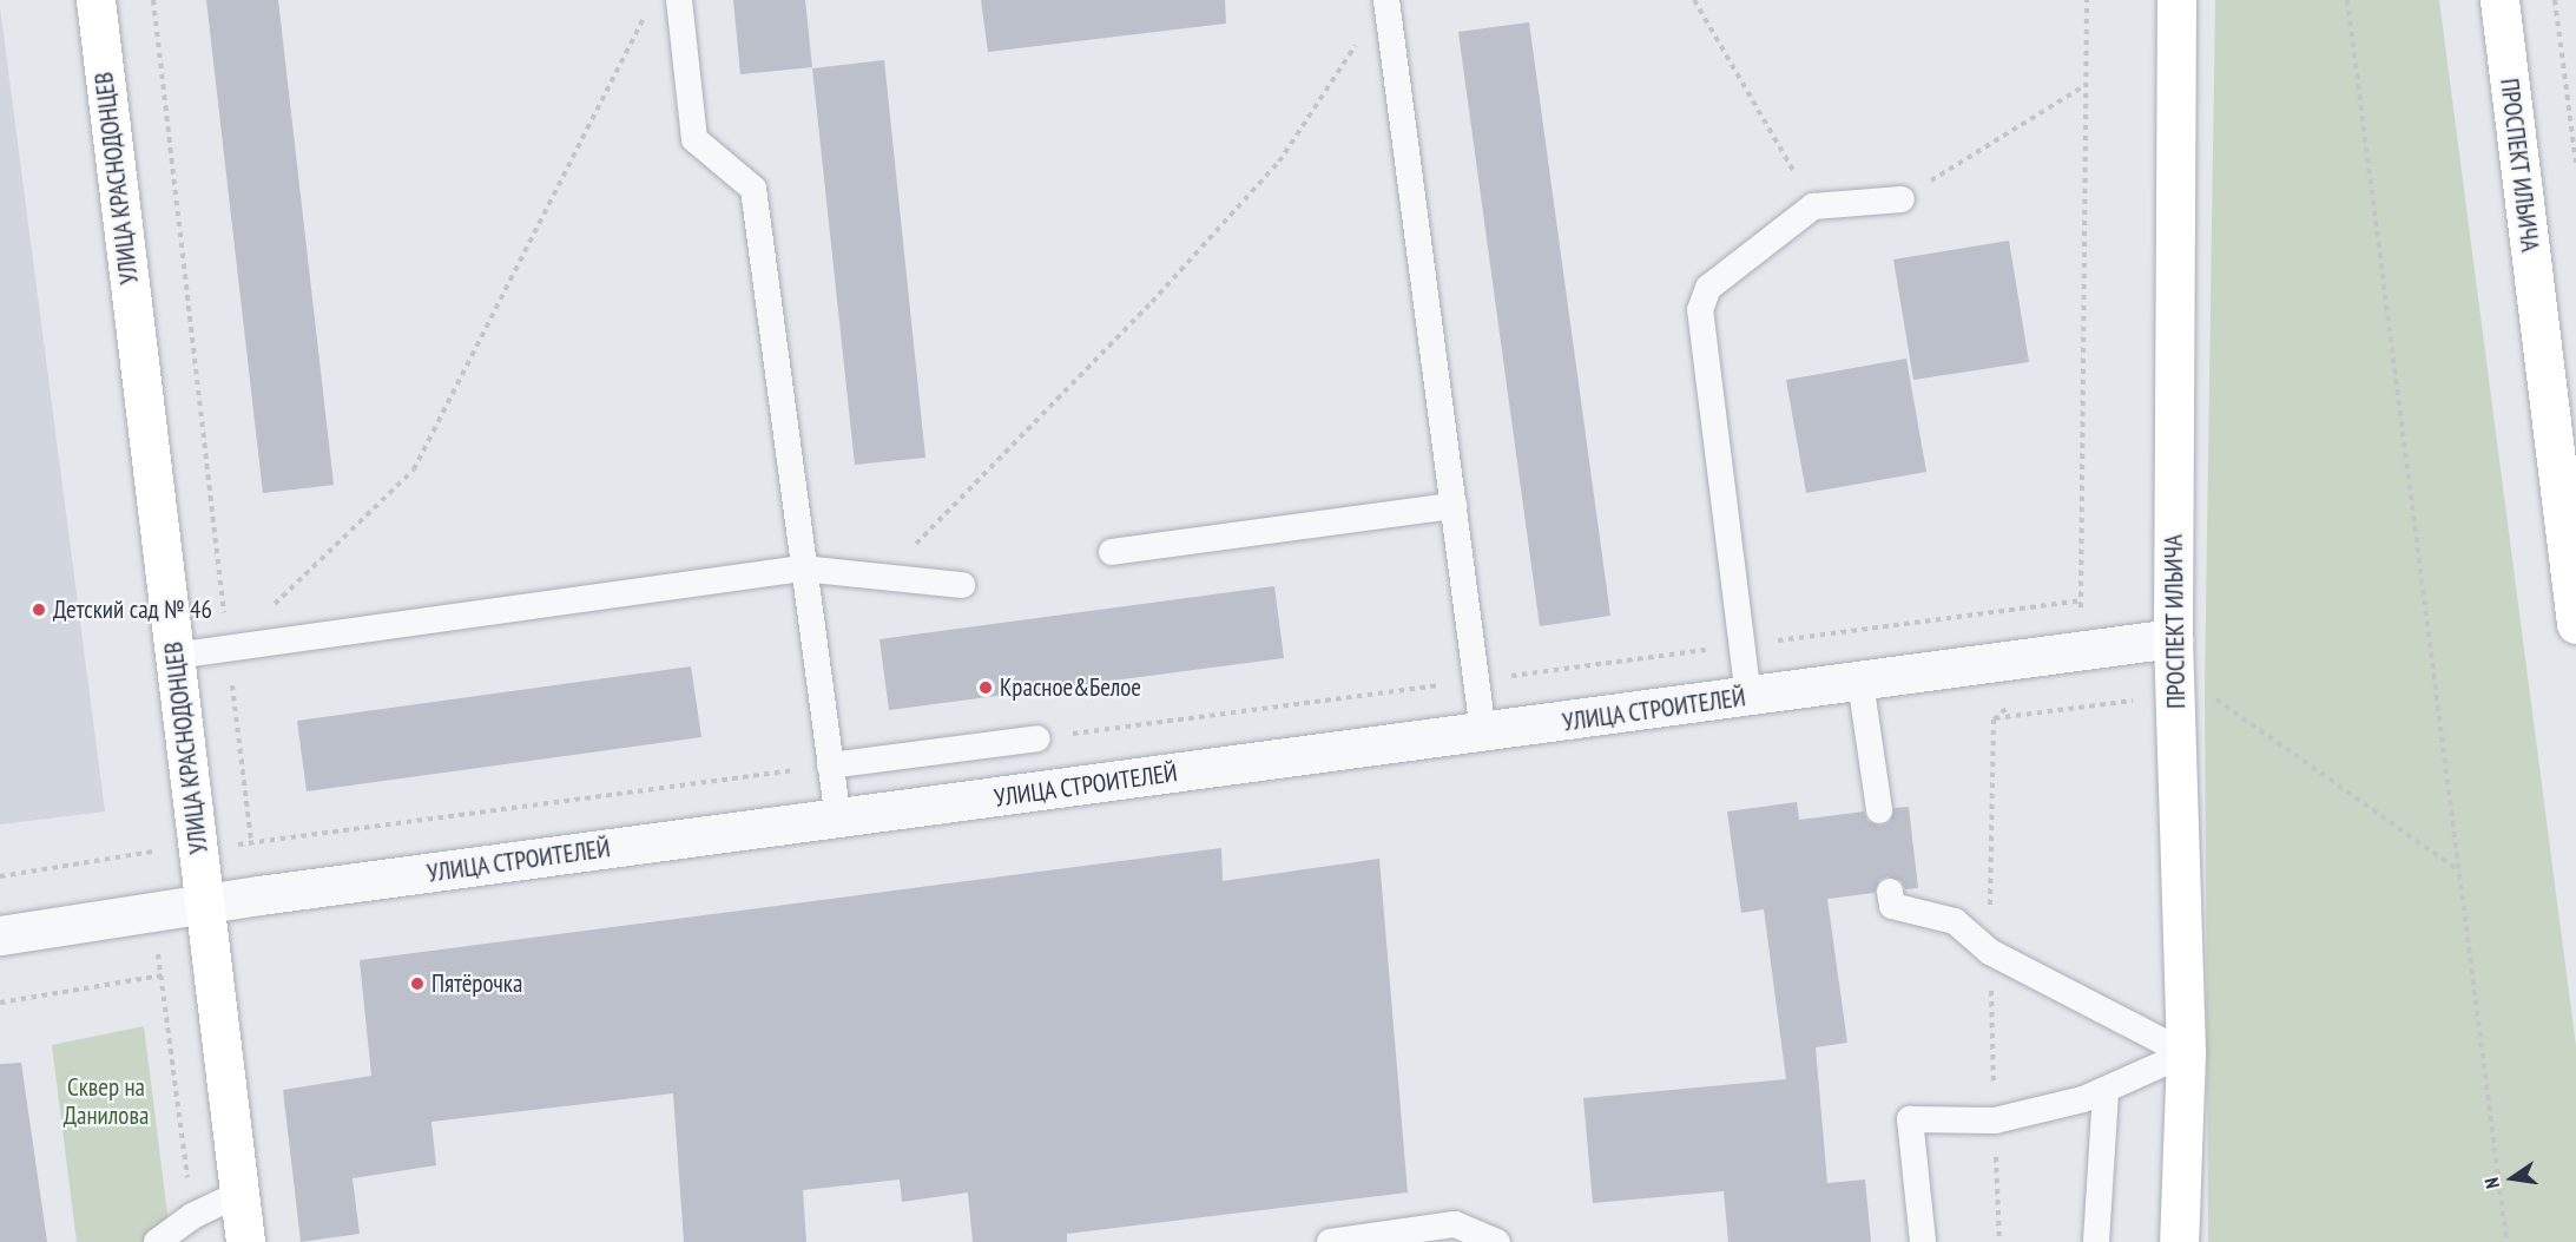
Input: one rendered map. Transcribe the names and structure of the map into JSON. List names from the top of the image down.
{
  "streets": {
    "main road": ["ПРОСПЕКТ ИЛЬИЧА", "УЛИЦА КРАСНОДОНЦЕВ"],
    "street": ["УЛИЦА СТРОИТЕЛЕЙ"]
  },
  "crossings": [
    ["ПРОСПЕКТ ИЛЬИЧА", "УЛИЦА СТРОИТЕЛЕЙ"],
    ["УЛИЦА КРАСНОДОНЦЕВ", "УЛИЦА СТРОИТЕЛЕЙ"]
  ],
  "parks": ["Сквер на Данилова"],
  "places": ["Детский сад № 46", "Красное&Белое", "Пятёрочка"],
  "north": "left"
}
